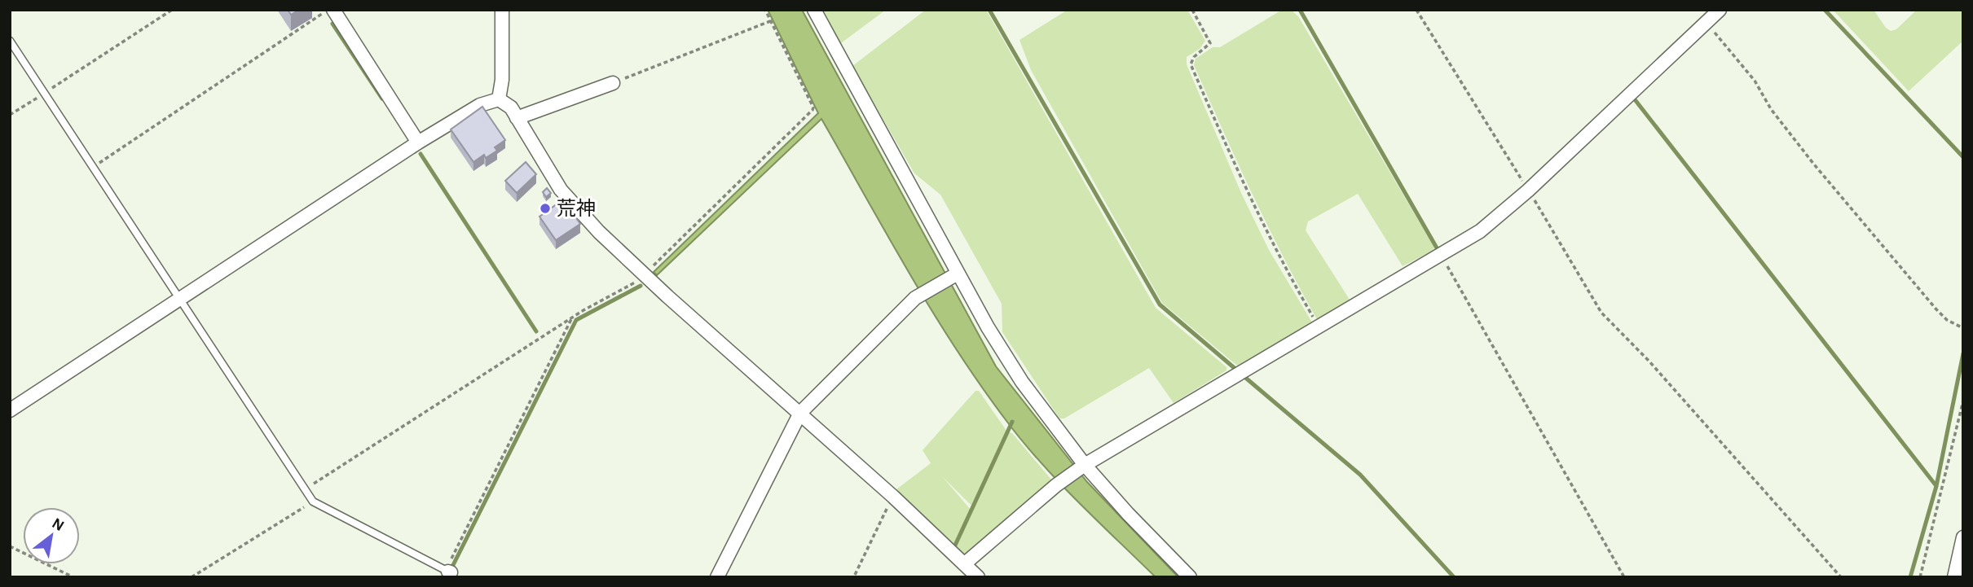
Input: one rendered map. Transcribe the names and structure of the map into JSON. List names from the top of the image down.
{
  "places": ["荒神"],
  "north": "top right"
}
